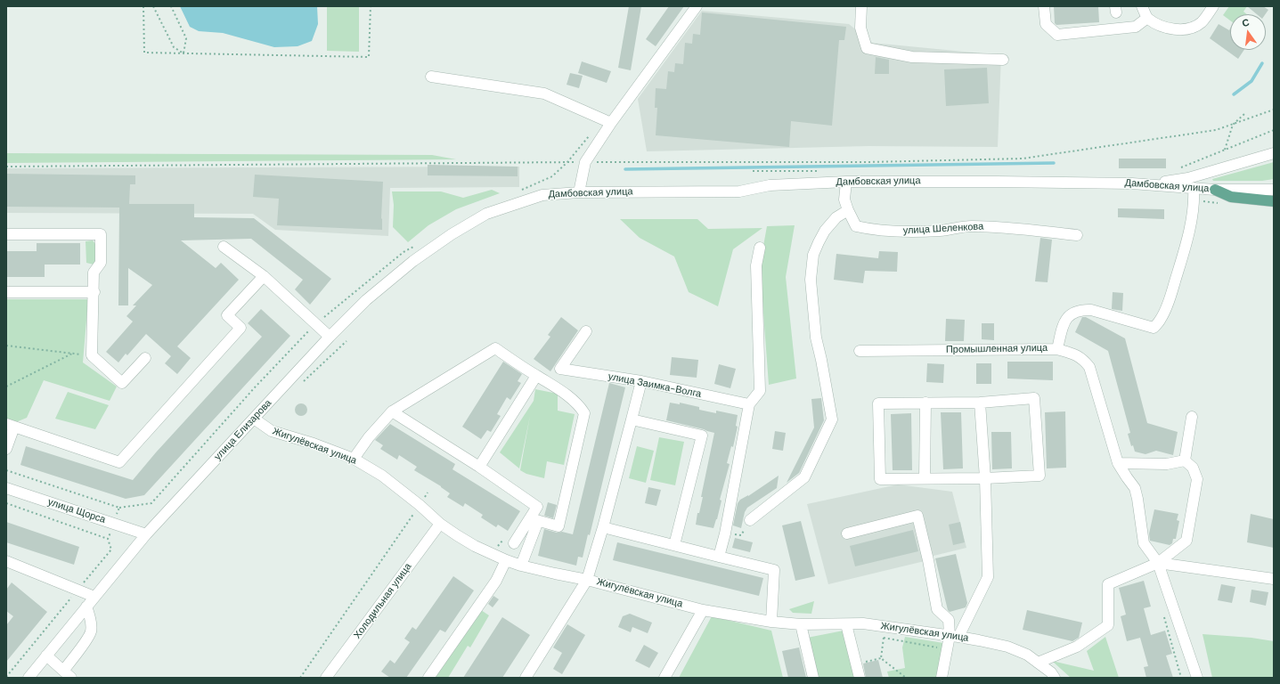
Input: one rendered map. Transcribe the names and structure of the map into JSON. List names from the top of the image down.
{
  "streets": {
    "street": [
      "Дамбовская улица",
      "улица Шеленкова",
      "Промышленная улица",
      "улица Заимка-Волга",
      "улица Елизарова",
      "Жигулёвская улица",
      "улица Щорса",
      "Холодильная улица"
    ]
  },
  "crossings": [
    ["Дамбовская улица", "улица Шеленкова"],
    ["Дамбовская улица", "Промышленная улица"],
    ["Дамбовская улица", "улица Елизарова"],
    ["улица Елизарова", "Жигулёвская улица"],
    ["улица Елизарова", "улица Щорса"],
    ["Жигулёвская улица", "Холодильная улица"]
  ],
  "north": "top"
}
